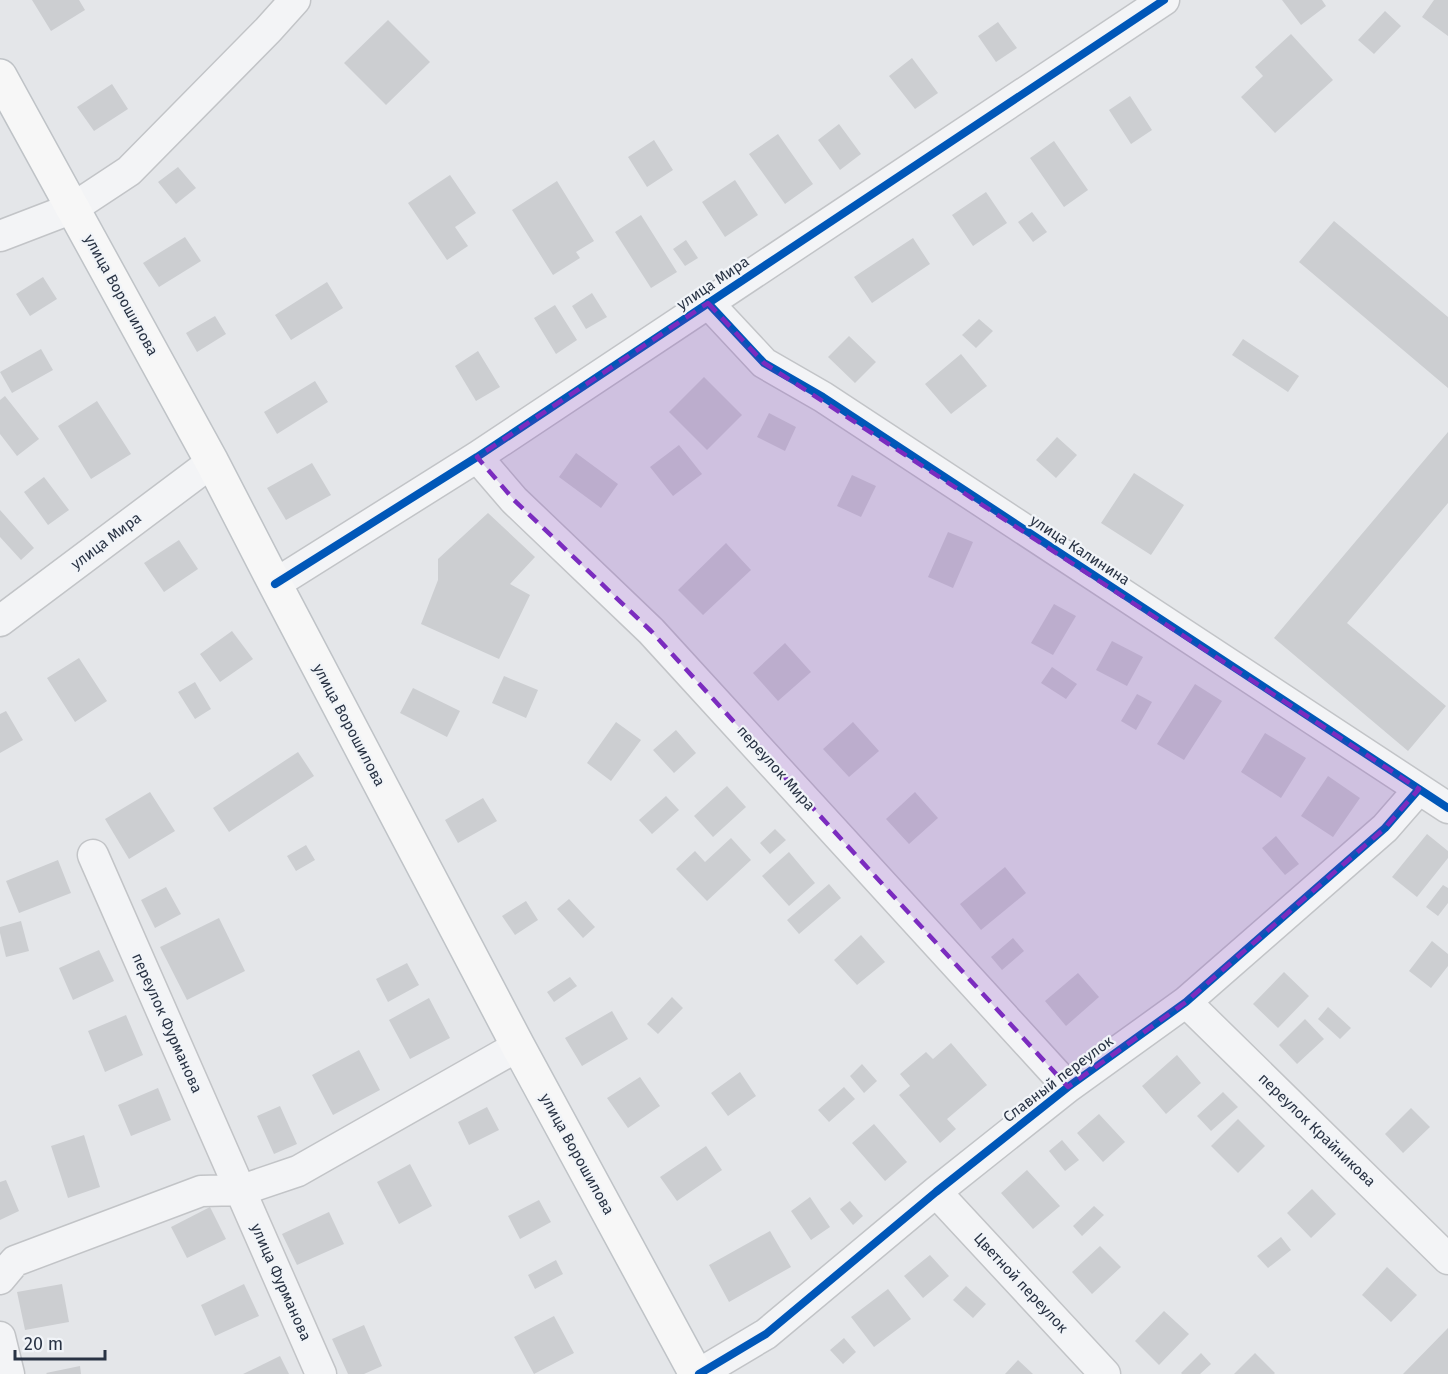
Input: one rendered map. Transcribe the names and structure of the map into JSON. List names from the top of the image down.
{
  "streets": {
    "main road": ["улица Ворошилова"],
    "street": [
      "улица Мира",
      "улица Калинина",
      "переулок Мира",
      "переулок Фурманова",
      "Славный переулок",
      "переулок Крайникова",
      "улица Фурманова",
      "Цветной переулок"
    ]
  },
  "crossings": [
    ["улица Мира", "улица Ворошилова"],
    ["улица Мира", "улица Калинина"],
    ["улица Мира", "переулок Мира"],
    ["улица Ворошилова", "Славный переулок"],
    ["улица Калинина", "Славный переулок"],
    ["переулок Мира", "Славный переулок"],
    ["переулок Фурманова", "улица Фурманова"],
    ["Славный переулок", "переулок Крайникова"],
    ["Славный переулок", "Цветной переулок"]
  ],
  "scale_bar": "20 m"
}
